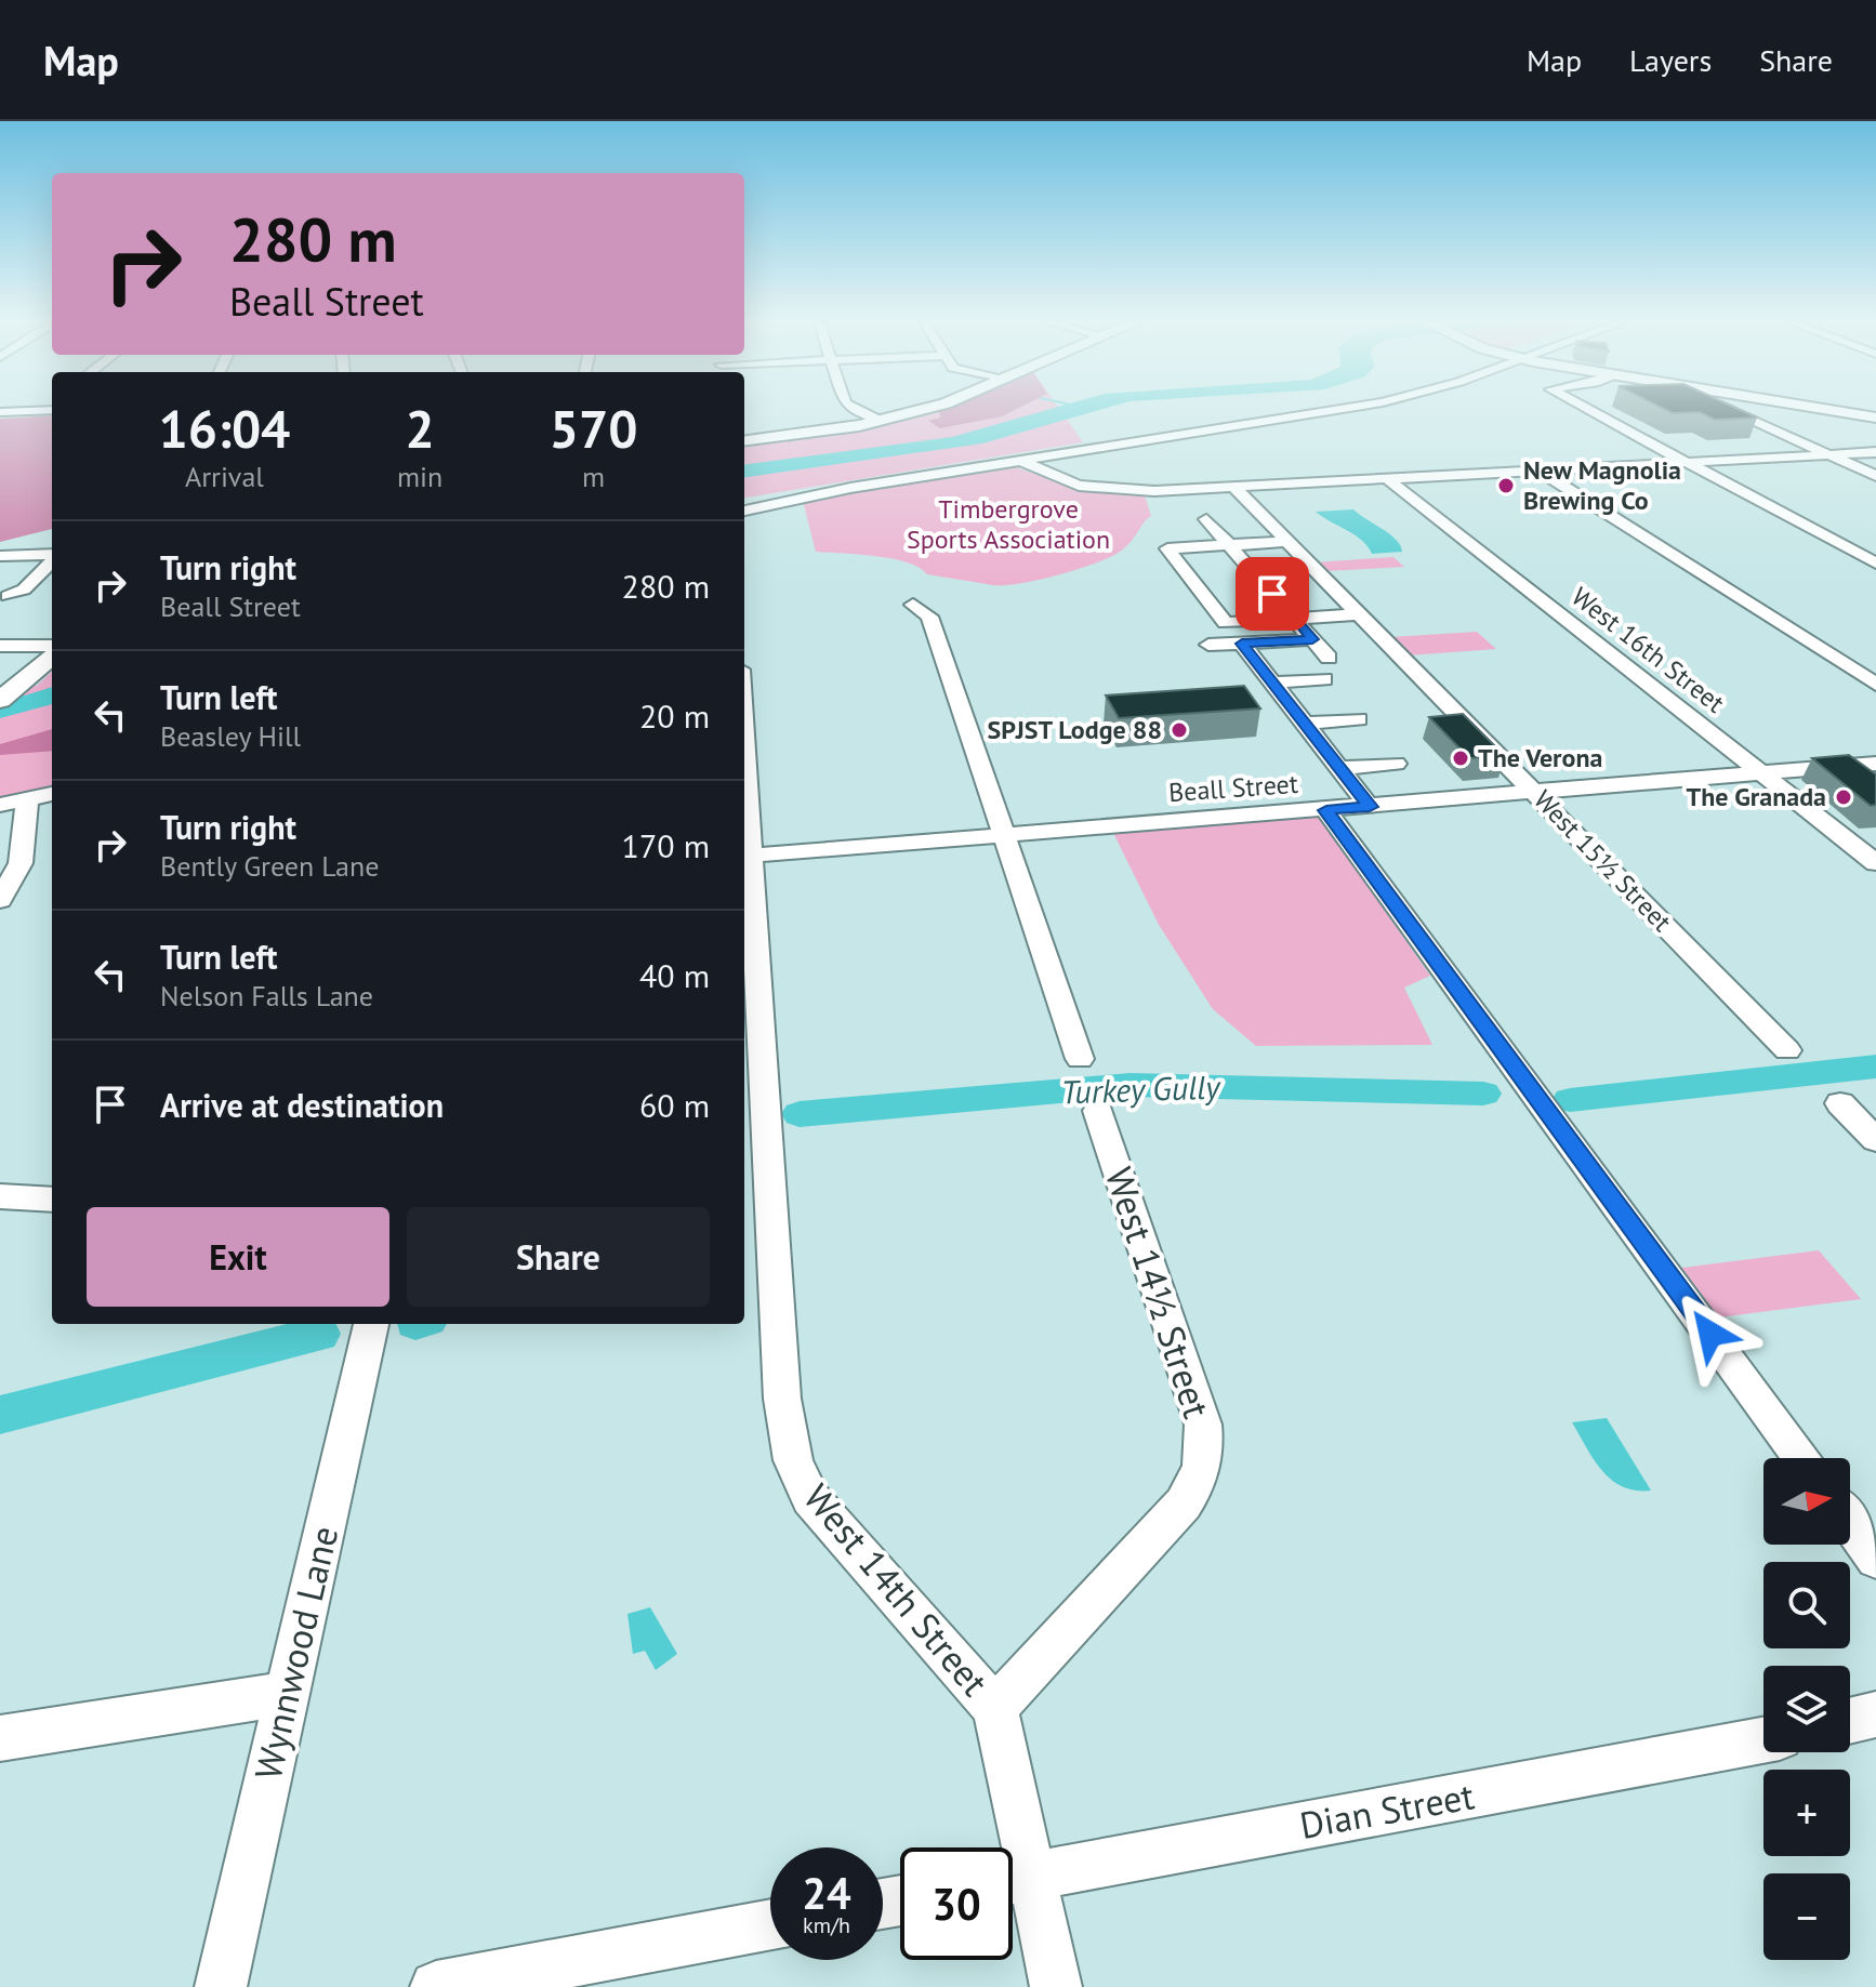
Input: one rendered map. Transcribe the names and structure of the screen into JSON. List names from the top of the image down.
{
  "streets": {
    "street": [
      "West 16th Street",
      "Beall Street",
      "West 15½ Street",
      "West 14½ Street",
      "West 14th Street",
      "Wynnwood Lane",
      "Dian Street"
    ]
  },
  "crossings": [
    ["West 16th Street", "Beall Street"],
    ["Beall Street", "West 15½ Street"],
    ["Beall Street", "West 14th Street"],
    ["West 14½ Street", "West 14th Street"],
    ["West 14th Street", "Dian Street"]
  ],
  "water": ["Turkey Gully"],
  "parks": ["Timbergrove Sports Association"],
  "places": [
    "New Magnolia Brewing Co",
    "SPJST Lodge 88",
    "The Verona",
    "The Granada"
  ],
  "north": "right",
  "page": {
    "header": "Map",
    "nav": ["Map", "Layers", "Share"],
    "turn": ["280 m", "Beall Street"],
    "eta": [
      "16:04",
      "Arrival",
      "2",
      "min",
      "570",
      "m"
    ],
    "list": [
      {
        "name": "Turn right",
        "note": "Beall Street",
        "value": "280 m"
      },
      {
        "name": "Turn left",
        "note": "Beasley Hill",
        "value": "20 m"
      },
      {
        "name": "Turn right",
        "note": "Bently Green Lane",
        "value": "170 m"
      },
      {
        "name": "Turn left",
        "note": "Nelson Falls Lane",
        "value": "40 m"
      },
      {
        "name": "Arrive at destination",
        "value": "60 m"
      }
    ],
    "buttons": ["Exit", "Share"],
    "map_buttons": ["+", "−"],
    "speed": "24 km/h",
    "limit": "30"
  }
}
